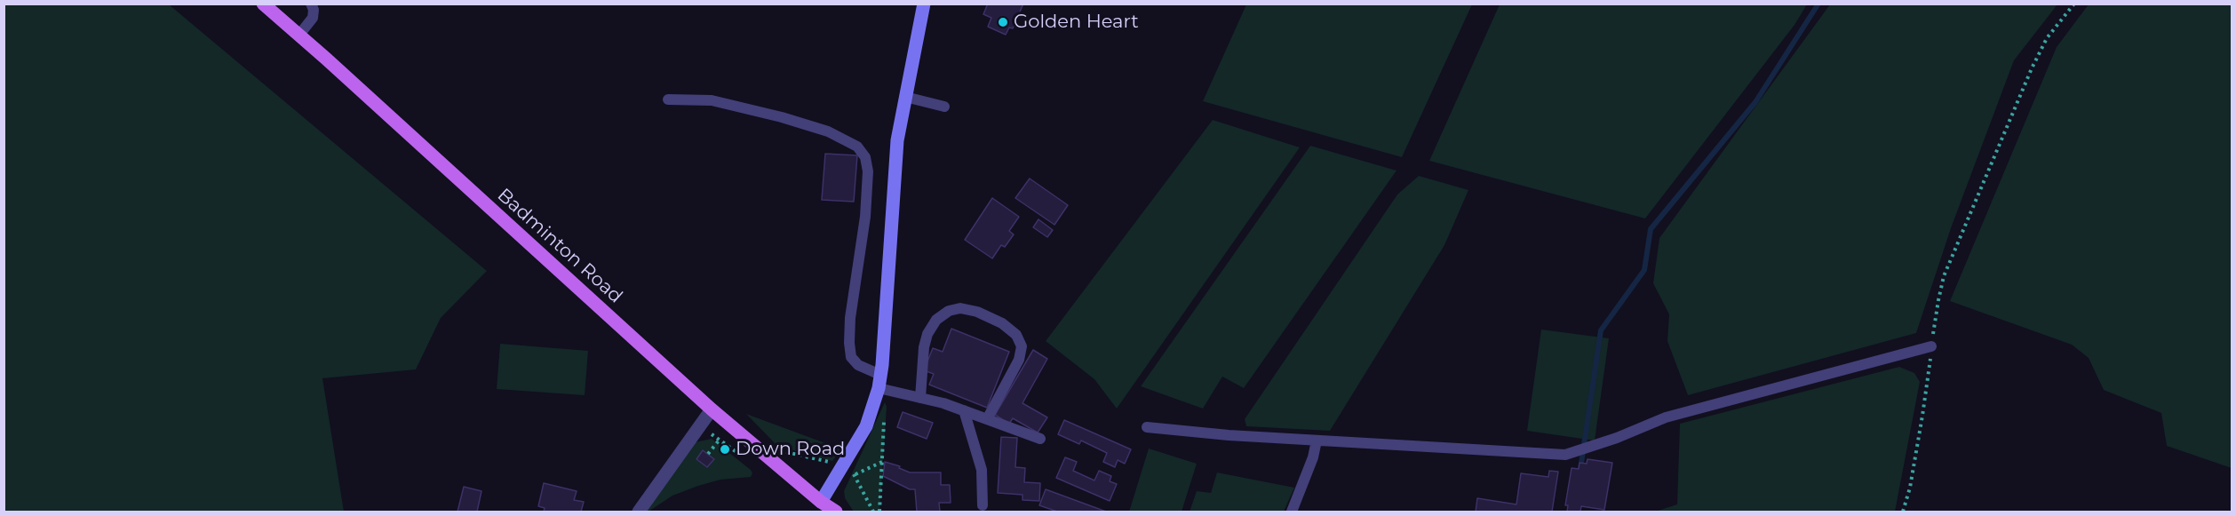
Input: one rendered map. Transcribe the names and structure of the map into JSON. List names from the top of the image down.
{
  "streets": {
    "main road": ["Badminton Road"]
  },
  "places": ["Golden Heart", "Down Road"]
}
